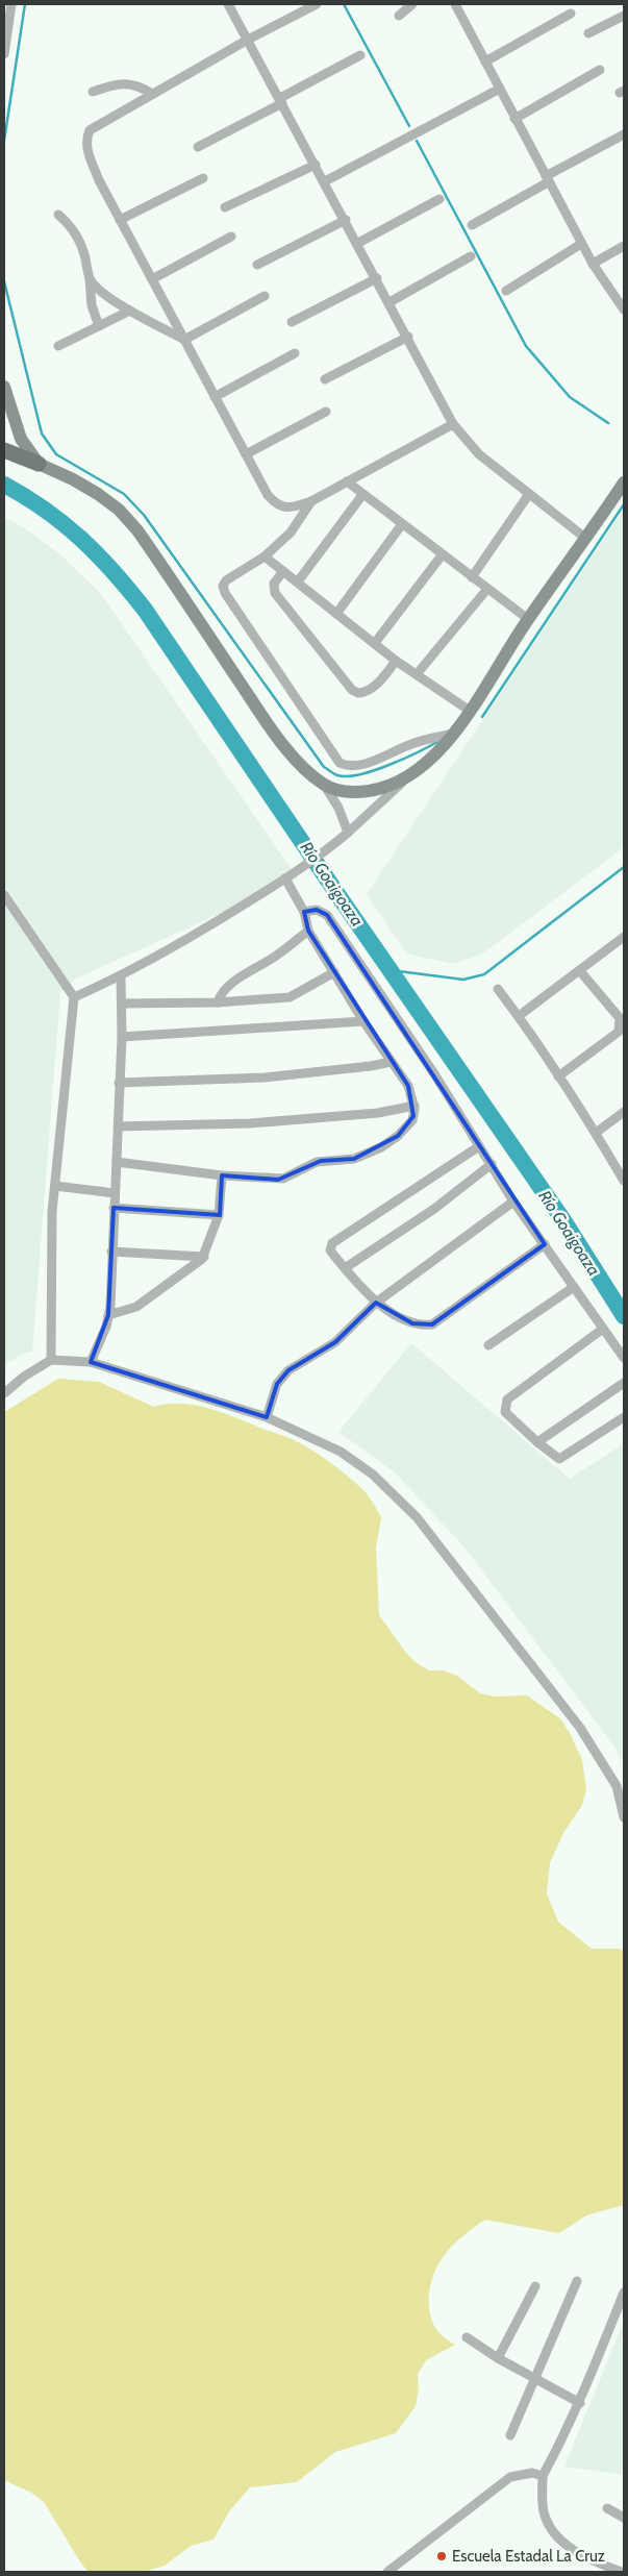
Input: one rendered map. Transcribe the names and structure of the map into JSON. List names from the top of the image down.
{
  "water": ["Río Goaigoaza"],
  "places": ["Escuela Estadal La Cruz"]
}
